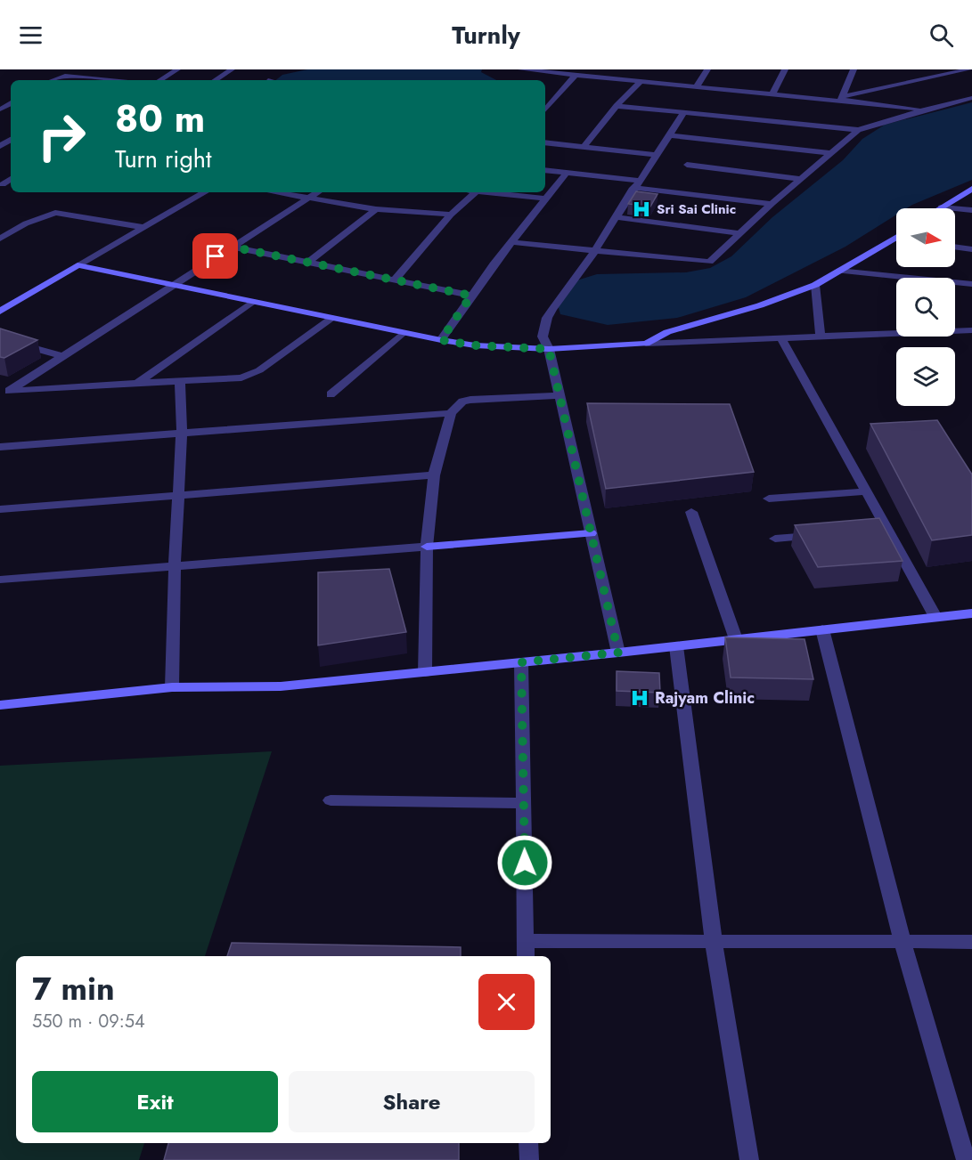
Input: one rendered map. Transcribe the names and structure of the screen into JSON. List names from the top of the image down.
{
  "places": {
    "hospital": ["Sri Sai Clinic", "Rajyam Clinic"]
  },
  "north": "right",
  "page": {
    "header": "Turnly",
    "turn": ["80 m", "Turn right"],
    "heading": ["7 min", "550 m · 09:54"],
    "buttons": ["Exit", "Share"]
  }
}
